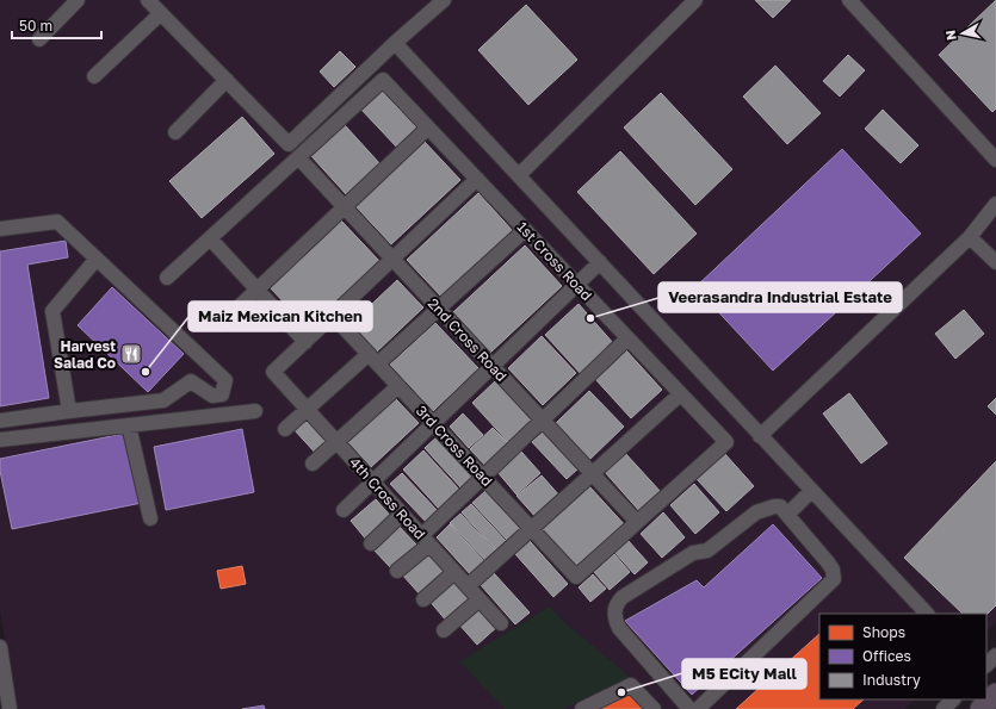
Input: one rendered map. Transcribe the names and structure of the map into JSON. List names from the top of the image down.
{
  "streets": {
    "street": [
      "1st Cross Road",
      "2nd Cross Road",
      "3rd Cross Road",
      "4th Cross Road"
    ]
  },
  "crossings": [
    ["1st Cross Road", "2nd Cross Road"],
    ["1st Cross Road", "3rd Cross Road"],
    ["2nd Cross Road", "3rd Cross Road"]
  ],
  "places": {
    "other": ["Veerasandra Industrial Estate", "Maiz Mexican Kitchen", "M5 ECity Mall"],
    "restaurant": ["Harvest Salad Co"]
  },
  "legend": ["Shops", "Offices", "Industry"],
  "scale_bar": "50 m",
  "north": "left"
}
